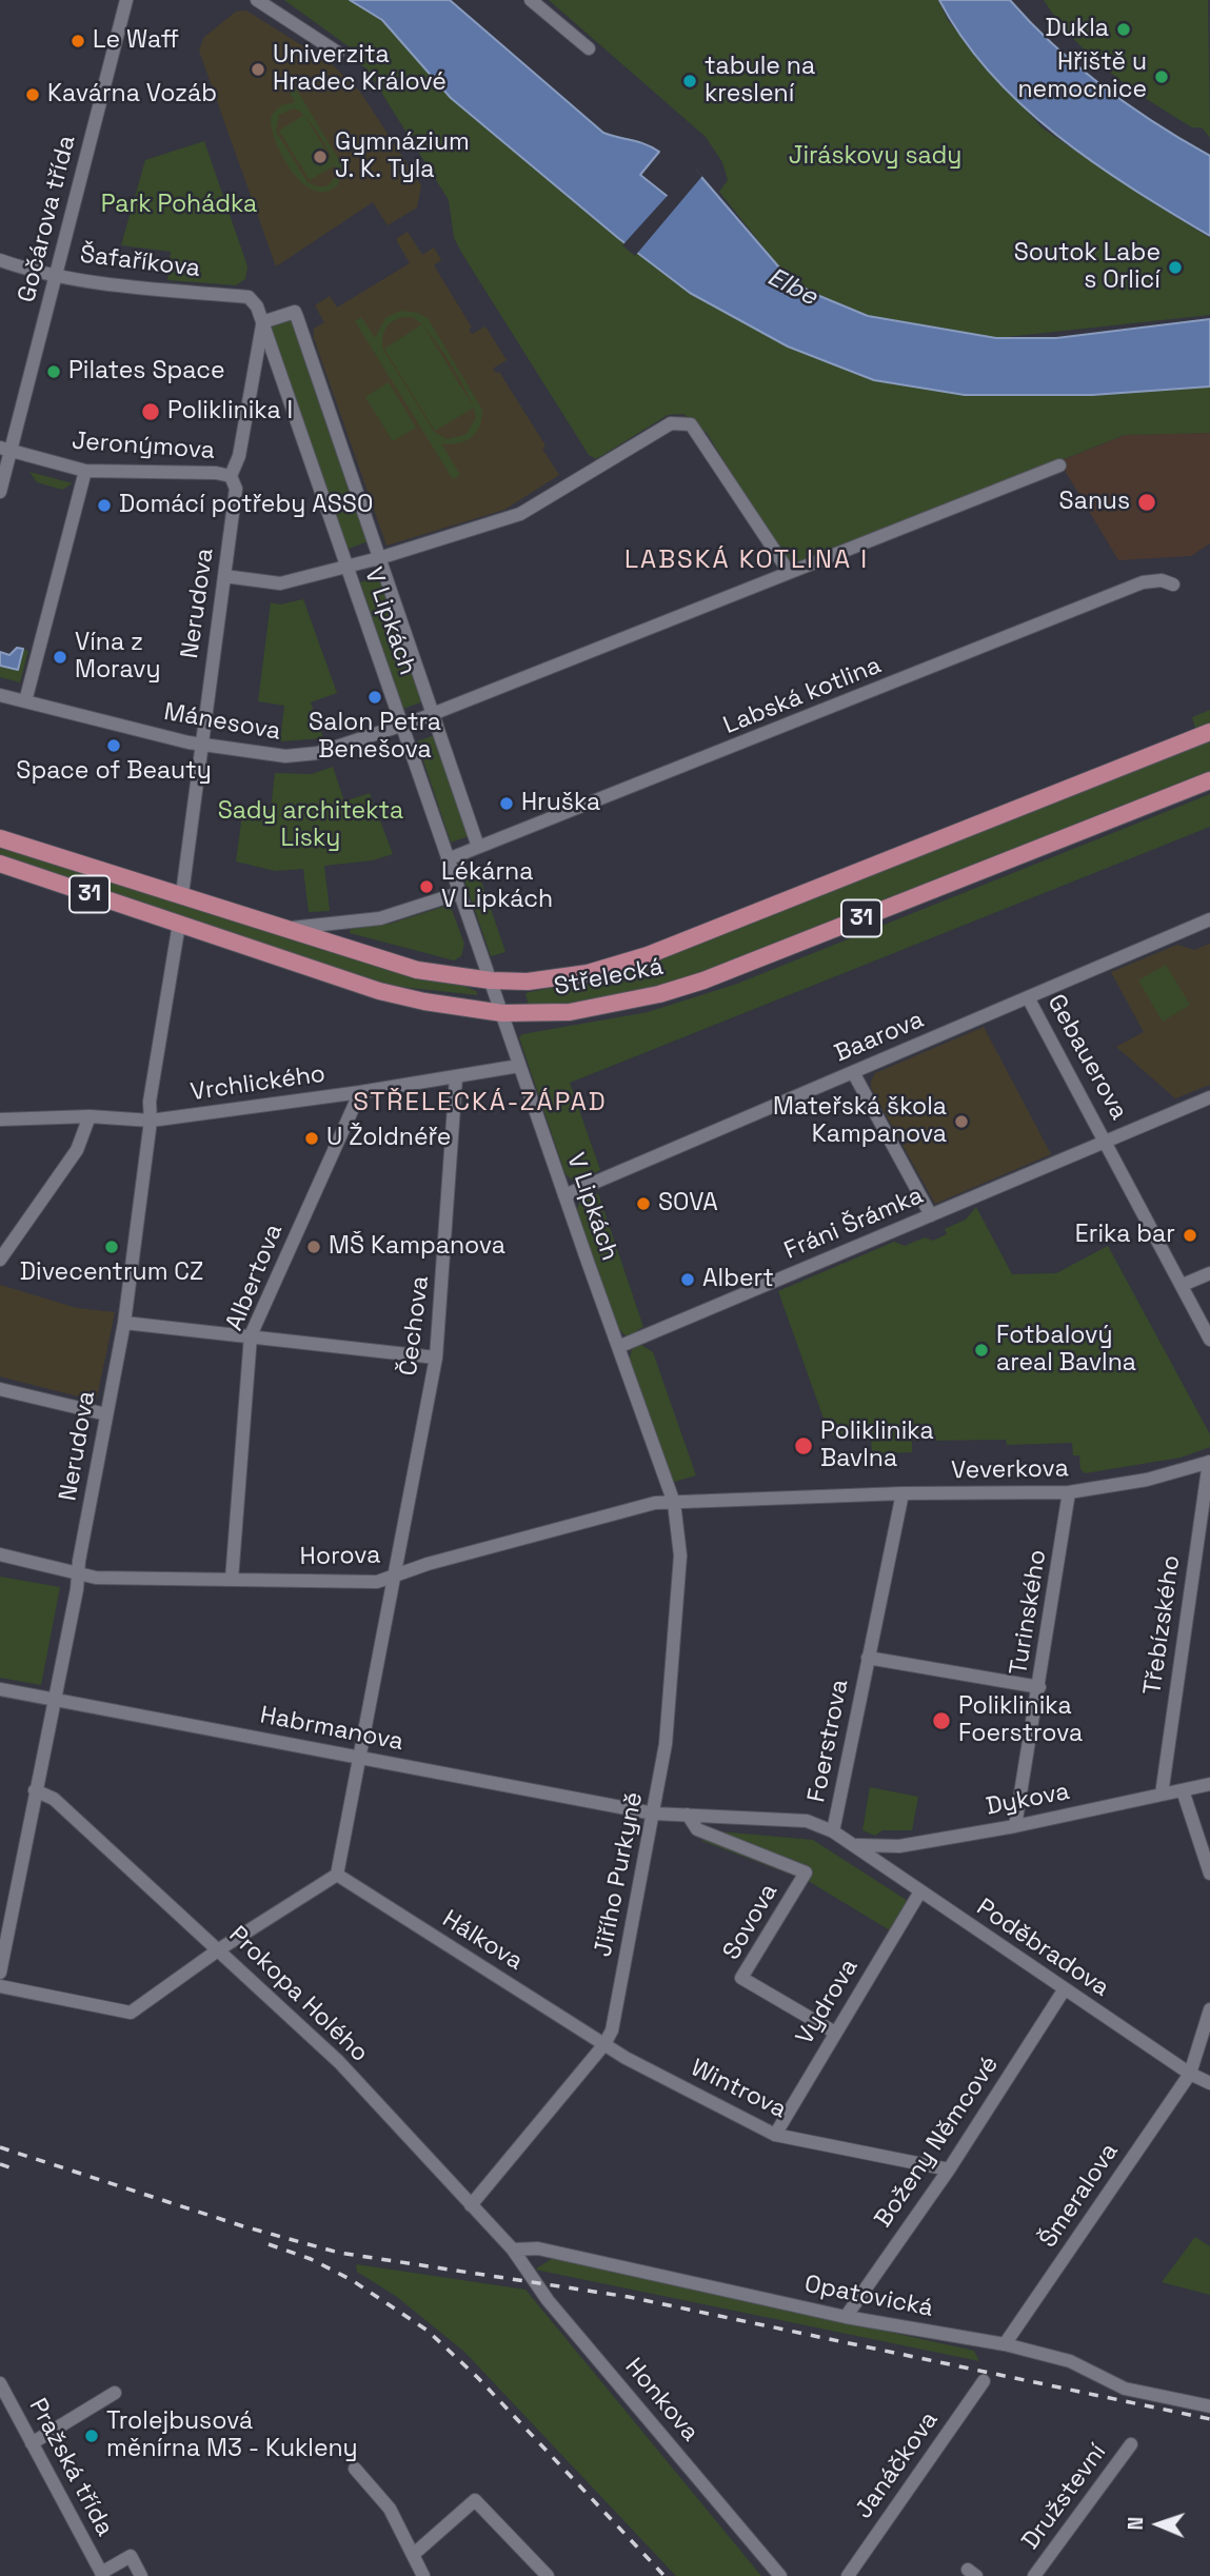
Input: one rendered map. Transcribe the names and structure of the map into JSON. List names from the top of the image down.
{
  "streets": {
    "main road": ["31", "Střelecká"],
    "street": [
      "Gočárova třída",
      "Šafaříkova",
      "Jeronýmova",
      "Nerudova",
      "V Lipkách",
      "Labská kotlina",
      "Mánesova",
      "Baarova",
      "Gebauerova",
      "Vrchlického",
      "Fráni Šrámka",
      "Albertova",
      "Čechova",
      "Veverkova",
      "Horova",
      "Turinského",
      "Třebízského",
      "Habrmanova",
      "Foerstrova",
      "Dykova",
      "Jiřího Purkyně",
      "Sovova",
      "Hálkova",
      "Poděbradova",
      "Prokopa Holého",
      "Vydrova",
      "Wintrova",
      "Boženy Němcové",
      "Šmeralova",
      "Opatovická",
      "Honkova",
      "Janáčkova",
      "Pražská třída",
      "Družstevní"
    ]
  },
  "crossings": [
    ["Gočárova třída", "Šafaříkova"],
    ["Gočárova třída", "Jeronýmova"],
    ["Šafaříkova", "Nerudova"],
    ["Šafaříkova", "V Lipkách"],
    ["Jeronýmova", "Nerudova"],
    ["Nerudova", "V Lipkách"],
    ["Nerudova", "Mánesova"],
    ["Nerudova", "Střelecká"],
    ["Nerudova", "Vrchlického"],
    ["Nerudova", "Horova"],
    ["Nerudova", "Habrmanova"],
    ["Nerudova", "Prokopa Holého"],
    ["V Lipkách", "Labská kotlina"],
    ["V Lipkách", "Mánesova"],
    ["V Lipkách", "Střelecká"],
    ["V Lipkách", "Baarova"],
    ["V Lipkách", "Vrchlického"],
    ["V Lipkách", "Fráni Šrámka"],
    ["V Lipkách", "Veverkova"],
    ["V Lipkách", "Horova"],
    ["V Lipkách", "Jiřího Purkyně"],
    ["Baarova", "Gebauerova"],
    ["Gebauerova", "Fráni Šrámka"],
    ["Vrchlického", "Albertova"],
    ["Vrchlického", "Čechova"],
    ["Albertova", "Horova"],
    ["Čechova", "Horova"],
    ["Čechova", "Habrmanova"],
    ["Čechova", "Hálkova"],
    ["Veverkova", "Horova"],
    ["Veverkova", "Turinského"],
    ["Veverkova", "Třebízského"],
    ["Veverkova", "Foerstrova"],
    ["Veverkova", "Jiřího Purkyně"],
    ["Horova", "Jiřího Purkyně"],
    ["Turinského", "Foerstrova"],
    ["Turinského", "Dykova"],
    ["Třebízského", "Dykova"],
    ["Habrmanova", "Jiřího Purkyně"],
    ["Habrmanova", "Sovova"],
    ["Habrmanova", "Poděbradova"],
    ["Foerstrova", "Poděbradova"],
    ["Dykova", "Poděbradova"],
    ["Jiřího Purkyně", "Hálkova"],
    ["Jiřího Purkyně", "Prokopa Holého"],
    ["Jiřího Purkyně", "Wintrova"],
    ["Sovova", "Poděbradova"],
    ["Sovova", "Vydrova"],
    ["Hálkova", "Wintrova"],
    ["Poděbradova", "Vydrova"],
    ["Poděbradova", "Boženy Němcové"],
    ["Poděbradova", "Šmeralova"],
    ["Prokopa Holého", "Opatovická"],
    ["Prokopa Holého", "Honkova"],
    ["Vydrova", "Wintrova"],
    ["Wintrova", "Boženy Němcové"],
    ["Boženy Němcové", "Opatovická"],
    ["Šmeralova", "Opatovická"],
    ["Opatovická", "Honkova"]
  ],
  "districts": ["LABSKÁ KOTLINA I", "STŘELECKÁ-ZÁPAD"],
  "water": ["Elbe"],
  "parks": ["Jiráskovy sady", "Park Pohádka", "Sady architekta Lisky"],
  "places": [
    "Dukla",
    "Le Waff",
    "Univerzita Hradec Králové",
    "Hřiště u nemocnice",
    "tabule na kreslení",
    "Kavárna Vozáb",
    "Gymnázium J. K. Tyla",
    "Soutok Labe s Orlicí",
    "Pilates Space",
    "Poliklinika I",
    "Sanus",
    "Domácí potřeby ASSO",
    "Vína z Moravy",
    "Salon Petra Benešova",
    "Space of Beauty",
    "Hruška",
    "Lékárna V Lipkách",
    "Mateřská škola Kampanova",
    "U Žoldnéře",
    "SOVA",
    "Erika bar",
    "Divecentrum CZ",
    "MŠ Kampanova",
    "Albert",
    "Fotbalový areal Bavlna",
    "Poliklinika Bavlna",
    "Poliklinika Foerstrova",
    "Trolejbusová měnírna M3 - Kukleny"
  ],
  "north": "left"
}
